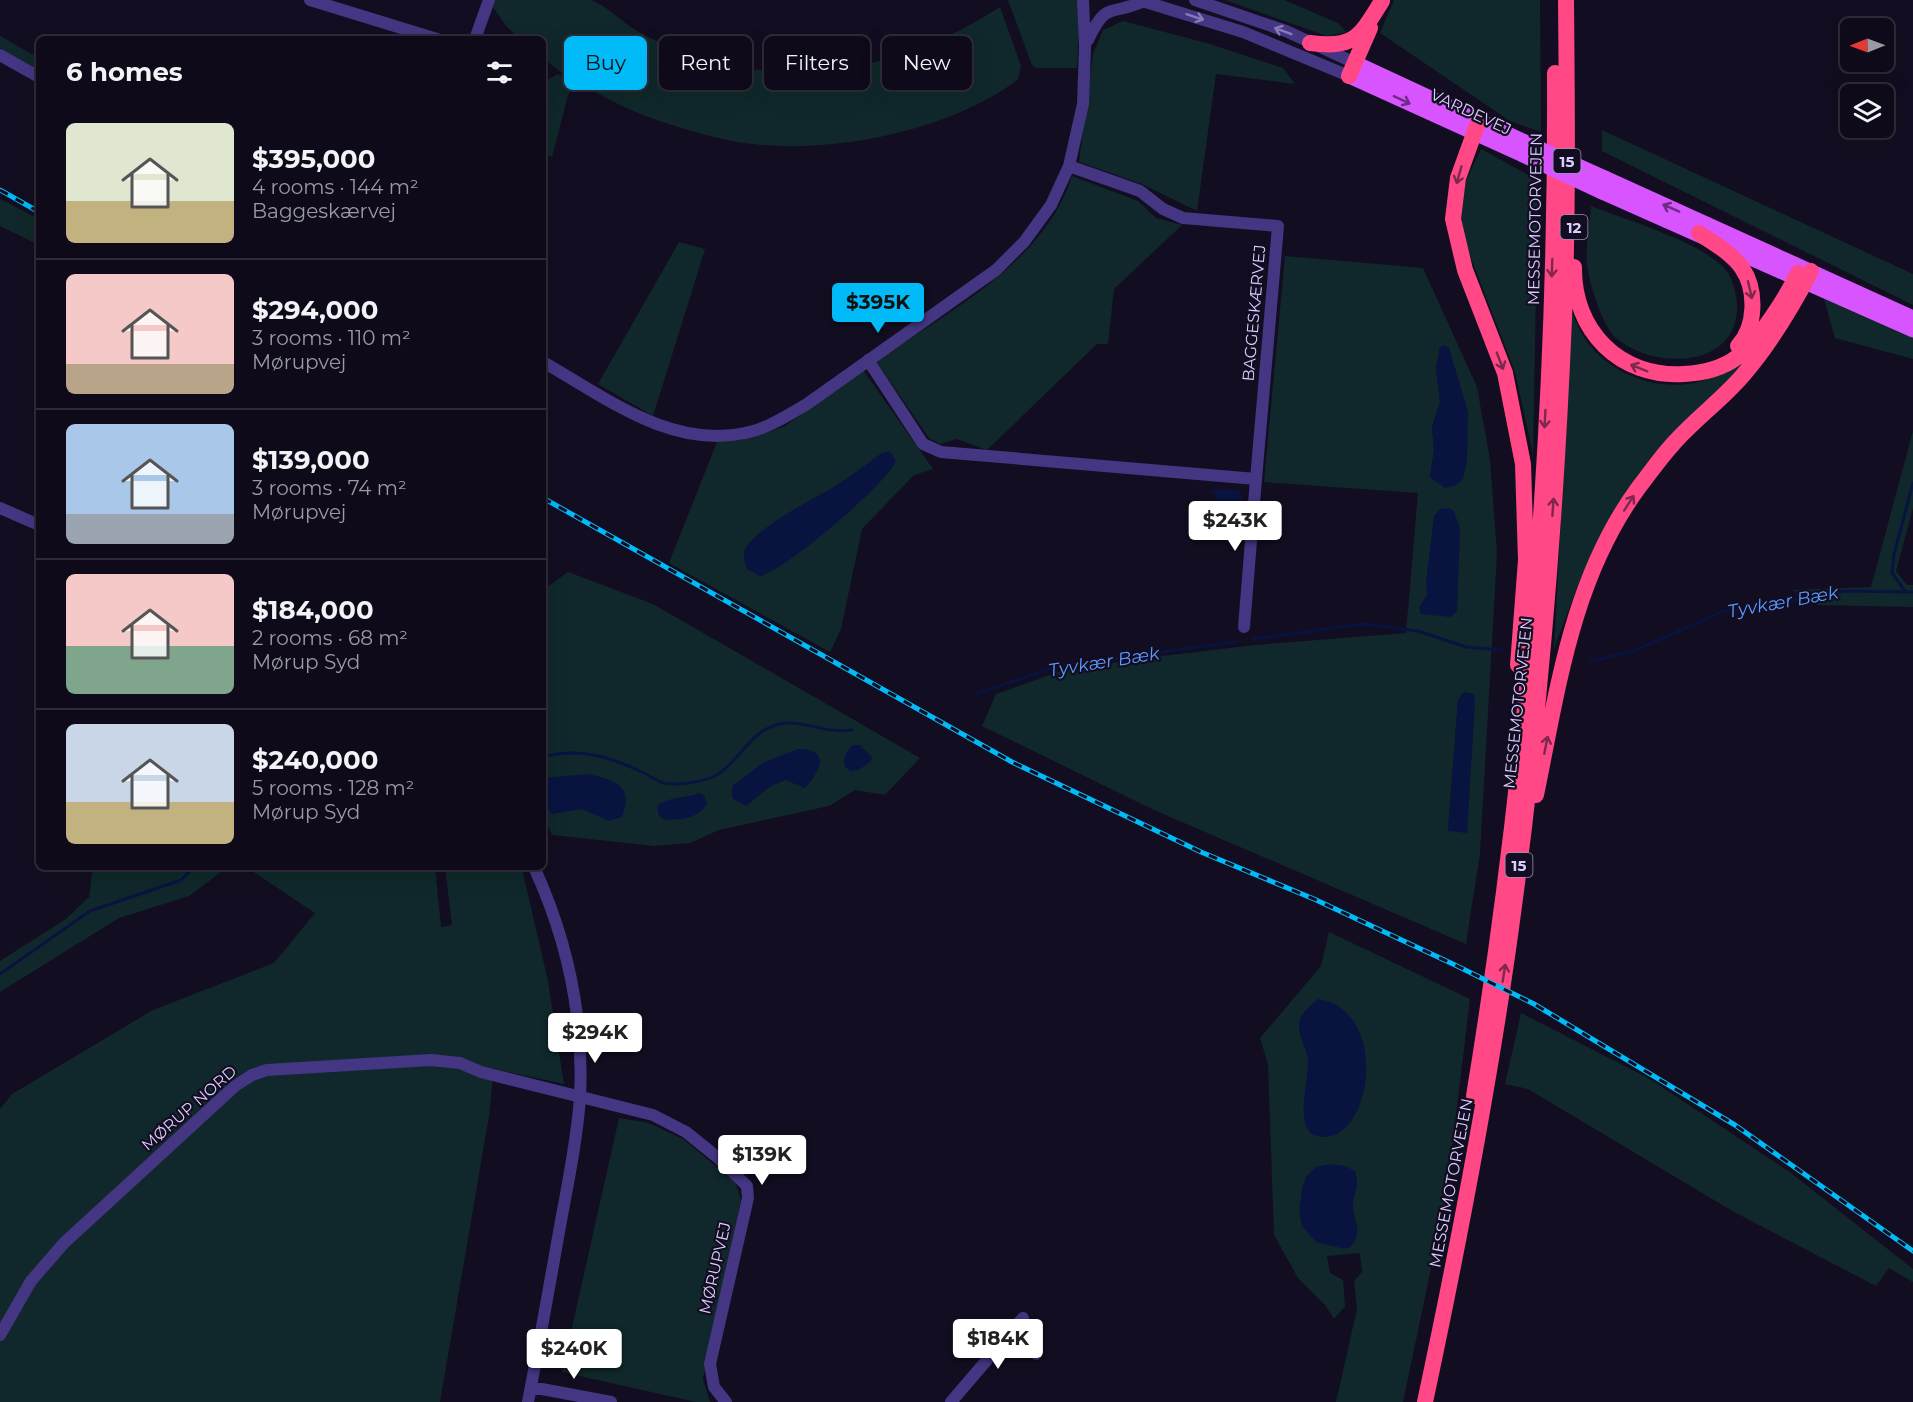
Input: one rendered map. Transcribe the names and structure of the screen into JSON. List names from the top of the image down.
{
  "streets": {
    "highway": ["15", "MESSEMOTORVEJEN", "12"],
    "main road": ["VARDEVEJ"],
    "street": ["BAGGESKÆRVEJ", "MØRUP NORD", "MØRUPVEJ"]
  },
  "crossings": [
    ["VARDEVEJ", "12"],
    ["MØRUP NORD", "MØRUPVEJ"]
  ],
  "water": ["Tyvkær Bæk"],
  "north": "left",
  "page": {
    "chip": [
      "Buy",
      "Rent",
      "Filters",
      "New"
    ],
    "heading": "6 homes",
    "list": [
      {
        "name": "$395,000",
        "note": "4 rooms · 144 m² · Baggeskærvej"
      },
      {
        "name": "$294,000",
        "note": "3 rooms · 110 m² · Mørupvej"
      },
      {
        "name": "$139,000",
        "note": "3 rooms · 74 m² · Mørupvej"
      },
      {
        "name": "$184,000",
        "note": "2 rooms · 68 m² · Mørup Syd"
      },
      {
        "name": "$240,000",
        "note": "5 rooms · 128 m² · Mørup Syd"
      }
    ],
    "price": [
      "$395K",
      "$243K",
      "$294K",
      "$139K",
      "$184K",
      "$240K"
    ]
  }
}
